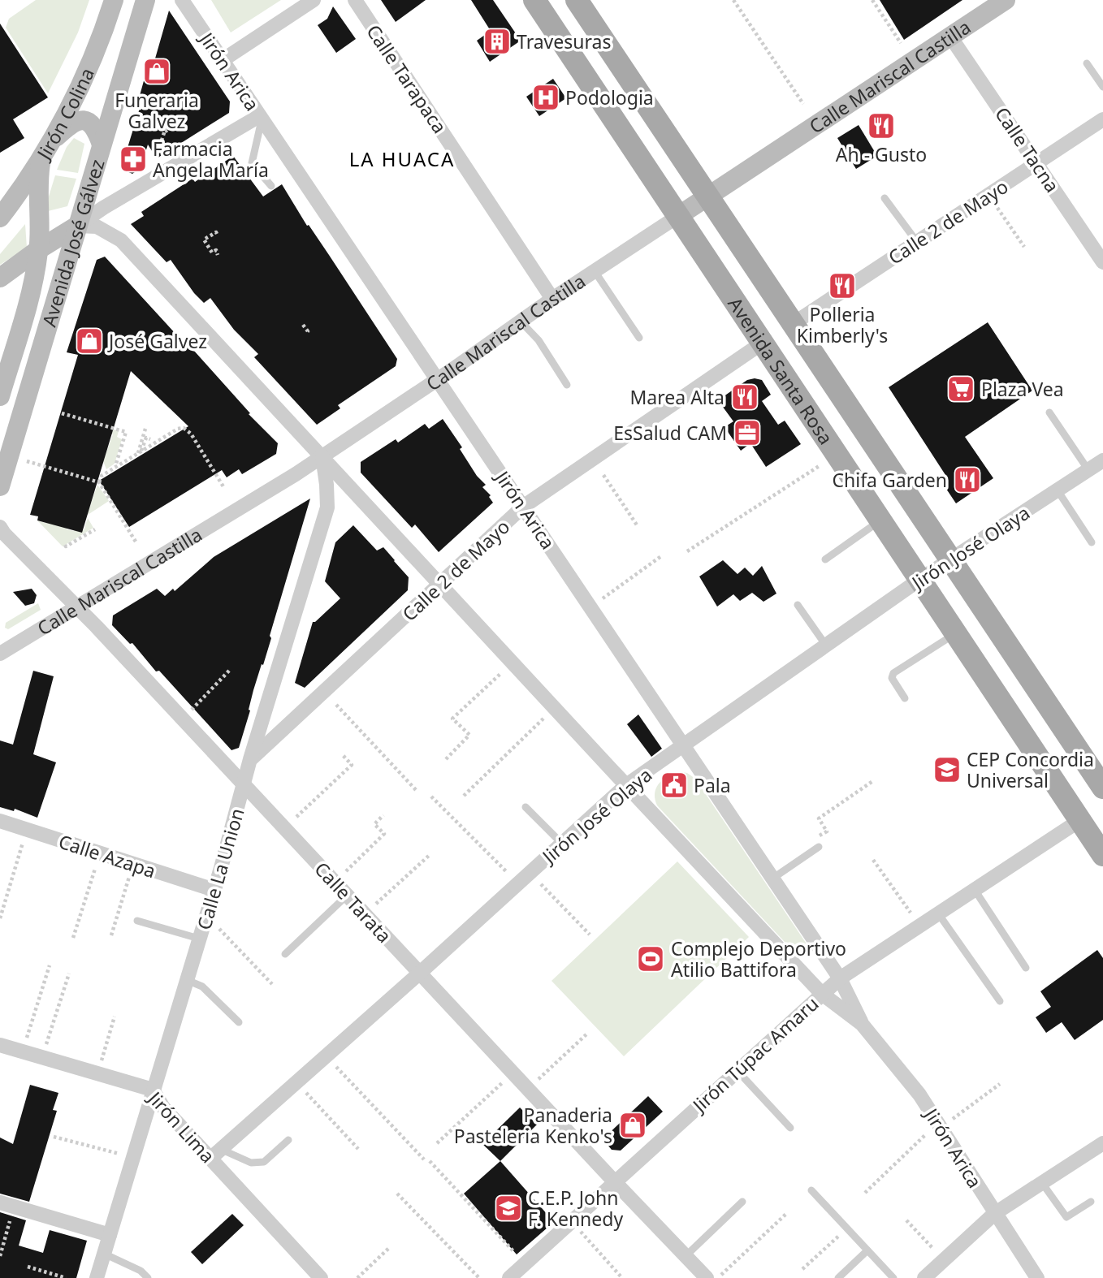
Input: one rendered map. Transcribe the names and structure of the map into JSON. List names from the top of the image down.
{
  "streets": {
    "main road": [
      "Calle Mariscal Castilla",
      "Jirón Colina",
      "Avenida José Gálvez",
      "Avenida Santa Rosa"
    ],
    "street": [
      "Jirón Arica",
      "Calle Tarapaca",
      "Calle Tacna",
      "Calle 2 de Mayo",
      "Jirón José Olaya",
      "Calle Azapa",
      "Calle La Union",
      "Calle Tarata",
      "Jirón Túpac Amaru",
      "Jirón Lima"
    ]
  },
  "crossings": [
    ["Jirón Arica", "Calle Mariscal Castilla"],
    ["Jirón Arica", "Calle 2 de Mayo"],
    ["Jirón Arica", "Avenida José Gálvez"],
    ["Jirón Arica", "Jirón José Olaya"],
    ["Jirón Arica", "Calle La Union"],
    ["Jirón Arica", "Jirón Túpac Amaru"],
    ["Calle Mariscal Castilla", "Calle Tarapaca"],
    ["Calle Mariscal Castilla", "Calle Tacna"],
    ["Calle Mariscal Castilla", "Avenida Santa Rosa"],
    ["Calle Mariscal Castilla", "Calle La Union"],
    ["Calle Mariscal Castilla", "Calle Tarata"],
    ["Jirón Colina", "Avenida José Gálvez"],
    ["Calle Tacna", "Calle 2 de Mayo"],
    ["Calle 2 de Mayo", "Avenida Santa Rosa"],
    ["Calle 2 de Mayo", "Calle La Union"],
    ["Avenida Santa Rosa", "Jirón José Olaya"],
    ["Avenida Santa Rosa", "Jirón Túpac Amaru"],
    ["Jirón José Olaya", "Calle Tarata"],
    ["Jirón José Olaya", "Jirón Lima"],
    ["Calle Azapa", "Calle La Union"],
    ["Calle La Union", "Calle Tarata"],
    ["Calle La Union", "Jirón Lima"],
    ["Calle Tarata", "Jirón Túpac Amaru"]
  ],
  "districts": ["LA HUACA"],
  "places": {
    "building": ["Travesuras"],
    "shop": ["Funeraria Galvez", "José Galvez", "Panaderia Pasteleria Kenko's"],
    "hospital": ["Podologia"],
    "restaurant": [
      "Ah - Gusto",
      "Polleria Kimberly's",
      "Marea Alta",
      "Chifa Garden"
    ],
    "pharmacy": ["Farmacia Angela María"],
    "supermarket": ["Plaza Vea"],
    "office": ["EsSalud CAM"],
    "school or university": ["CEP Concordia Universal", "C.E.P. John F. Kennedy"],
    "public building": ["Pala"],
    "sports": ["Complejo Deportivo Atilio Battifora"]
  }
}
